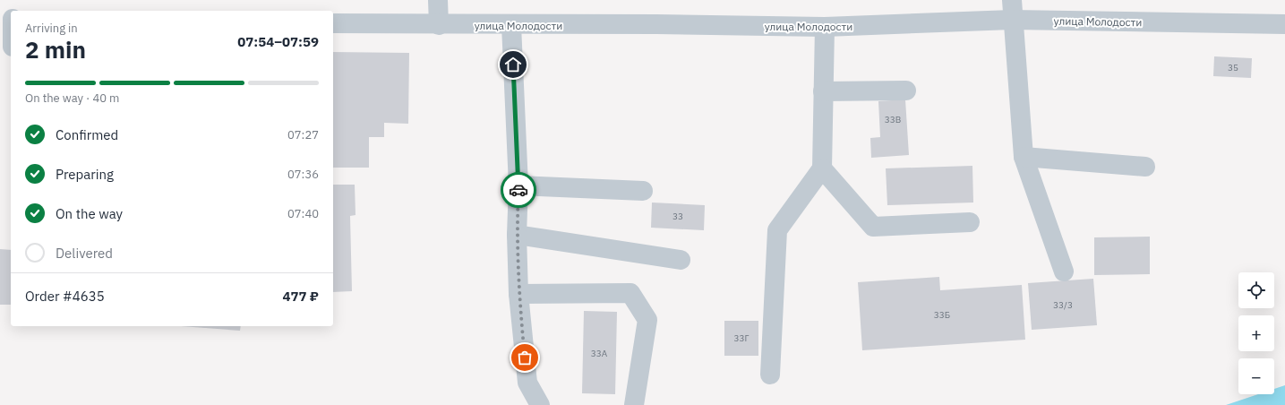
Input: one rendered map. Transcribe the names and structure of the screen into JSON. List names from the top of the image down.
{
  "streets": {
    "street": ["улица Молодости"]
  },
  "house_numbers": [
    "35",
    "33В",
    "33",
    "33/3",
    "33Б",
    "33Г",
    "33А"
  ],
  "page": {
    "heading": ["2 min", "Arriving in", "07:54–07:59"],
    "panel": ["Order #4635", "477 ₽"],
    "bar": "On the way · 40 m",
    "list": [
      ["Confirmed", "07:27"],
      ["Preparing", "07:36"],
      ["On the way", "07:40"],
      "Delivered"
    ],
    "map_buttons": ["+", "−"]
  }
}
